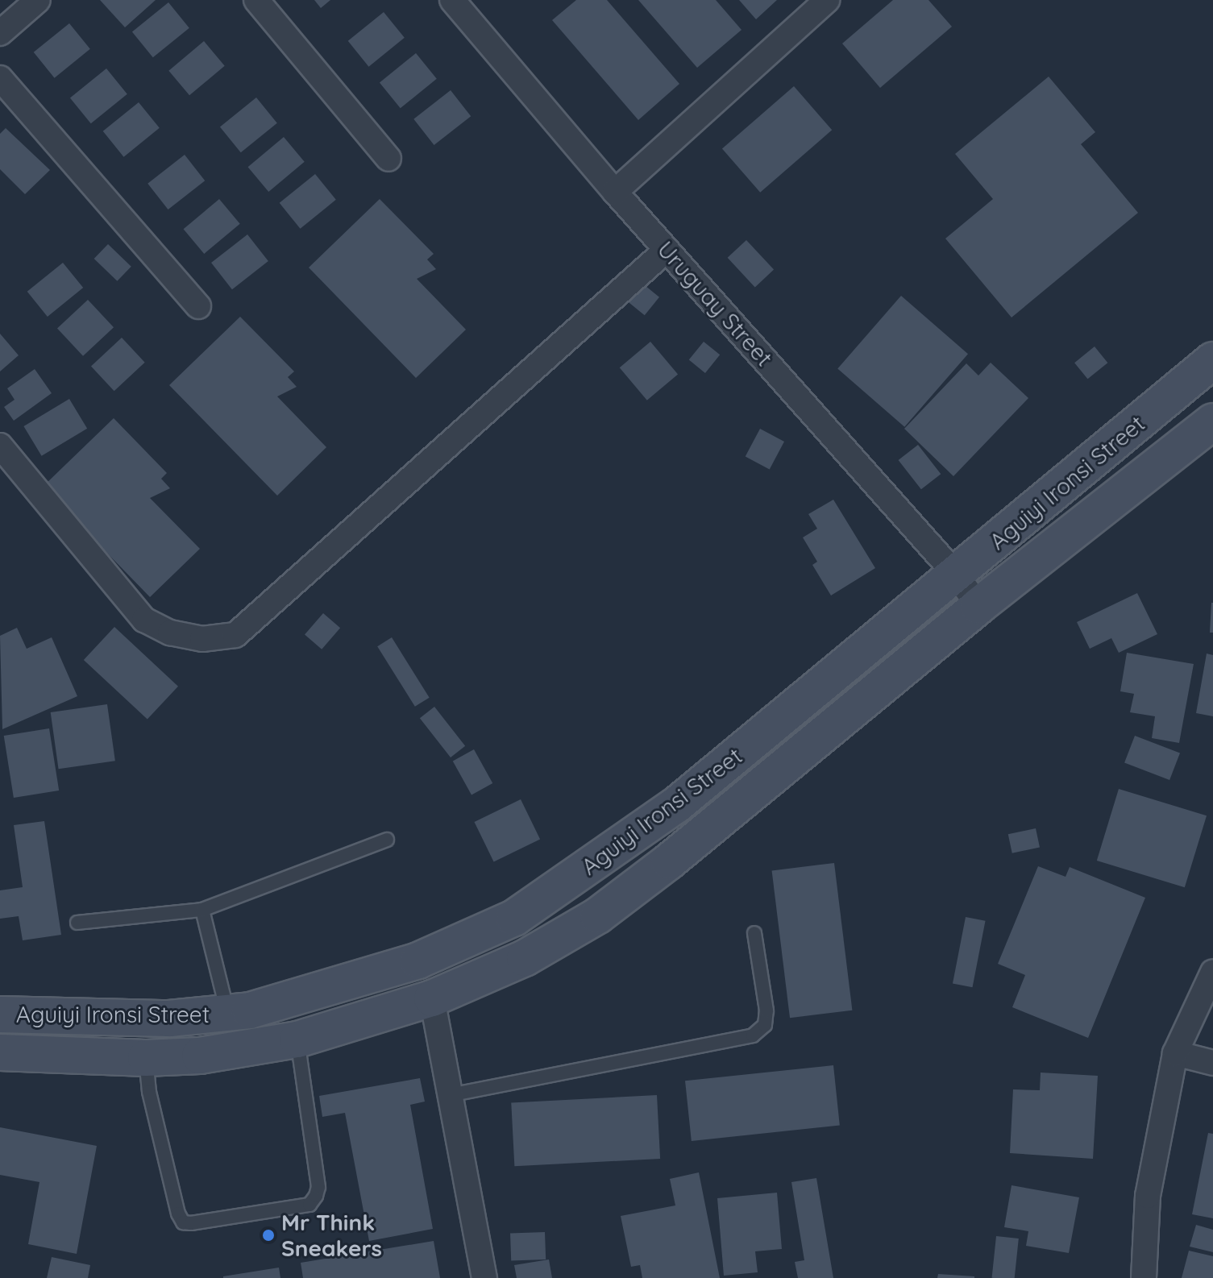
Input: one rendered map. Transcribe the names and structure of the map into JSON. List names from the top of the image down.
{
  "streets": {
    "main road": ["Aguiyi Ironsi Street"],
    "street": ["Uruguay Street"]
  },
  "crossings": [
    ["Uruguay Street", "Aguiyi Ironsi Street"]
  ],
  "places": ["Mr Think Sneakers"]
}
